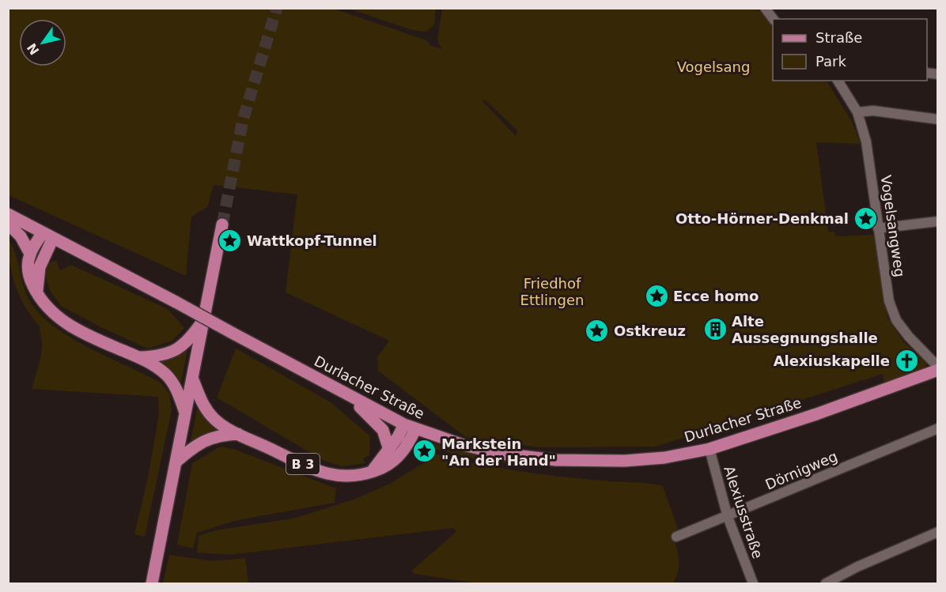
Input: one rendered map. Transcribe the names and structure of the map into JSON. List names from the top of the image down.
{
  "streets": {
    "main road": ["Durlacher Straße", "B 3"],
    "street": ["Vogelsangweg", "Dörnigweg", "Alexiusstraße"]
  },
  "crossings": [
    ["Vogelsangweg", "Durlacher Straße"],
    ["Durlacher Straße", "B 3"],
    ["Durlacher Straße", "Alexiusstraße"],
    ["Dörnigweg", "Alexiusstraße"]
  ],
  "parks": ["Vogelsang", "Friedhof Ettlingen"],
  "places": {
    "place": [
      "Otto-Hörner-Denkmal",
      "Wattkopf-Tunnel",
      "Ecce homo",
      "Ostkreuz",
      "Markstein \"An der Hand\""
    ],
    "building": ["Alte Aussegnungshalle"],
    "church": ["Alexiuskapelle"]
  },
  "legend": ["Straße", "Park"],
  "north": "bottom left"
}
